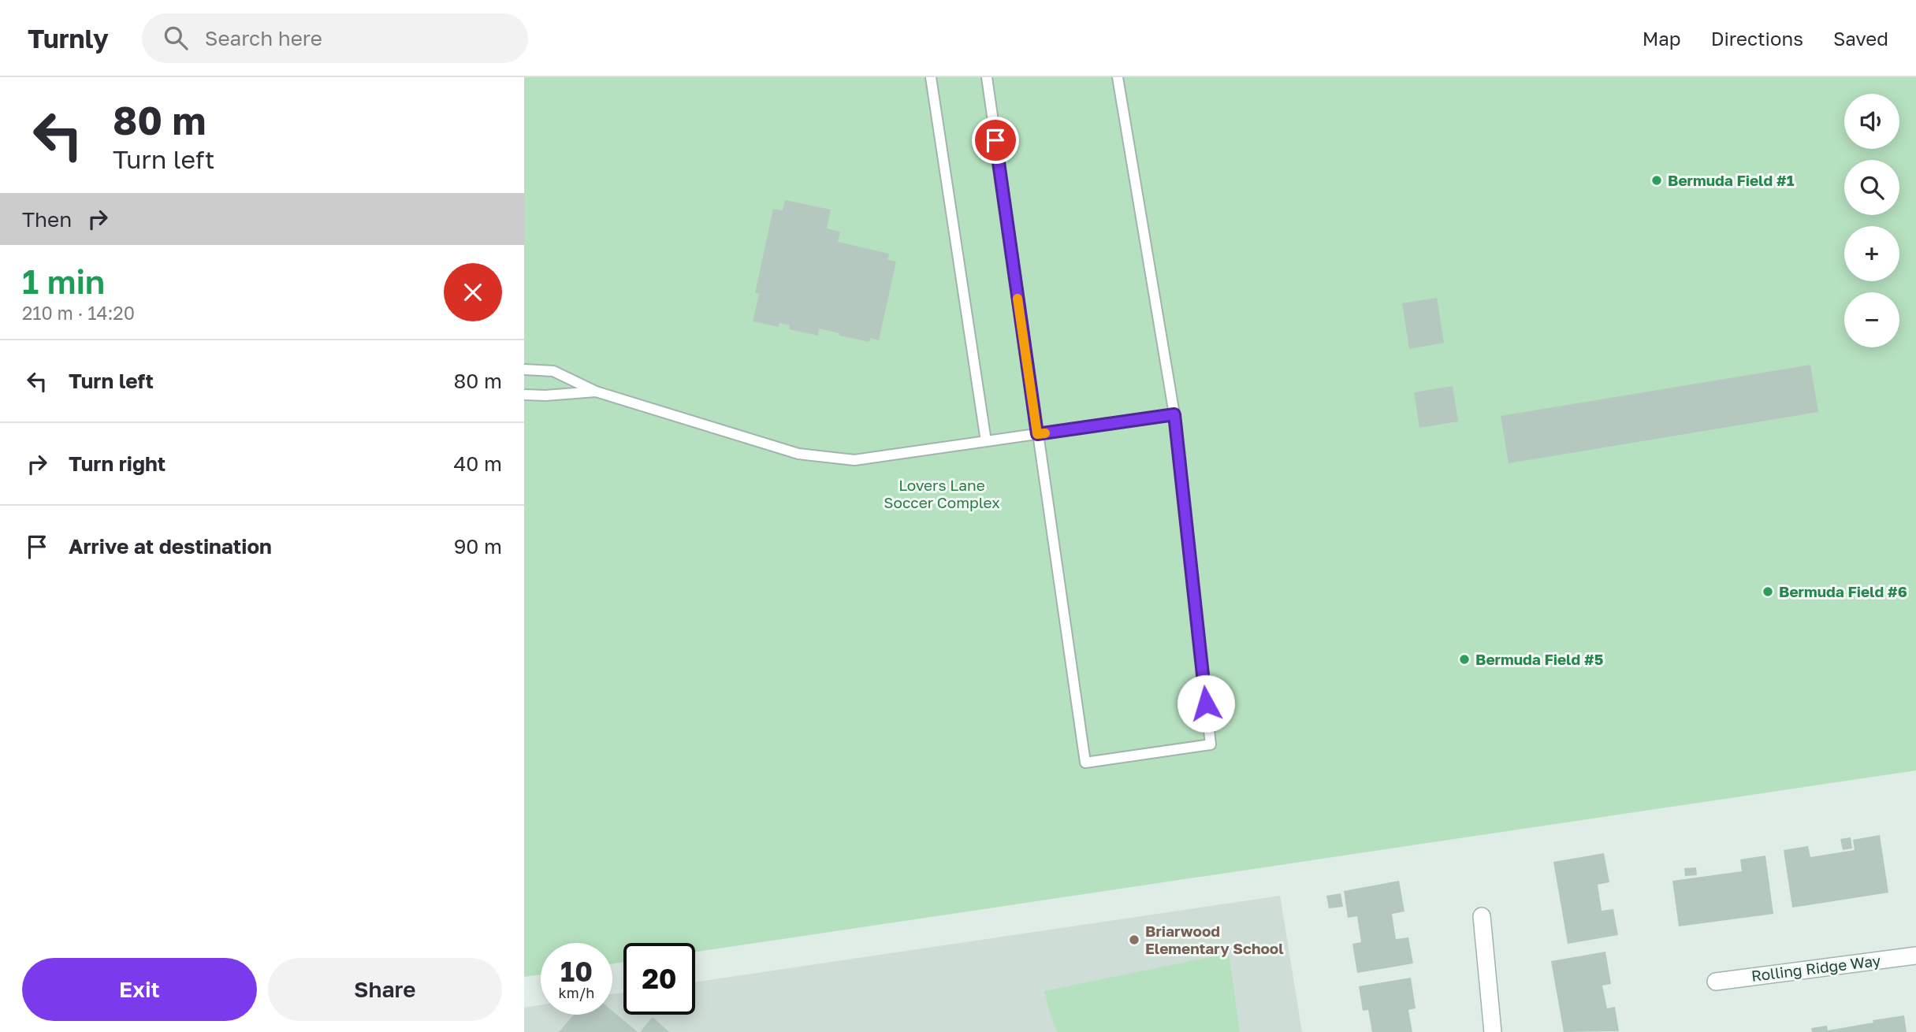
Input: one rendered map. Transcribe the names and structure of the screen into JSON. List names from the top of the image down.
{
  "streets": {
    "street": ["Rolling Ridge Way"]
  },
  "parks": ["Lovers Lane Soccer Complex"],
  "places": [
    "Bermuda Field #1",
    "Bermuda Field #6",
    "Bermuda Field #5",
    "Briarwood Elementary School"
  ],
  "page": {
    "header": "Turnly",
    "search": "Search here",
    "nav": ["Map", "Directions", "Saved"],
    "turn": ["80 m", "Turn left"],
    "map_buttons": ["+", "−"],
    "then": "Then",
    "heading": ["1 min", "210 m · 14:20"],
    "list": [
      {
        "name": "Turn left",
        "value": "80 m"
      },
      {
        "name": "Turn right",
        "value": "40 m"
      },
      {
        "name": "Arrive at destination",
        "value": "90 m"
      }
    ],
    "speed": "10 km/h",
    "limit": "20",
    "buttons": ["Exit", "Share"]
  }
}
